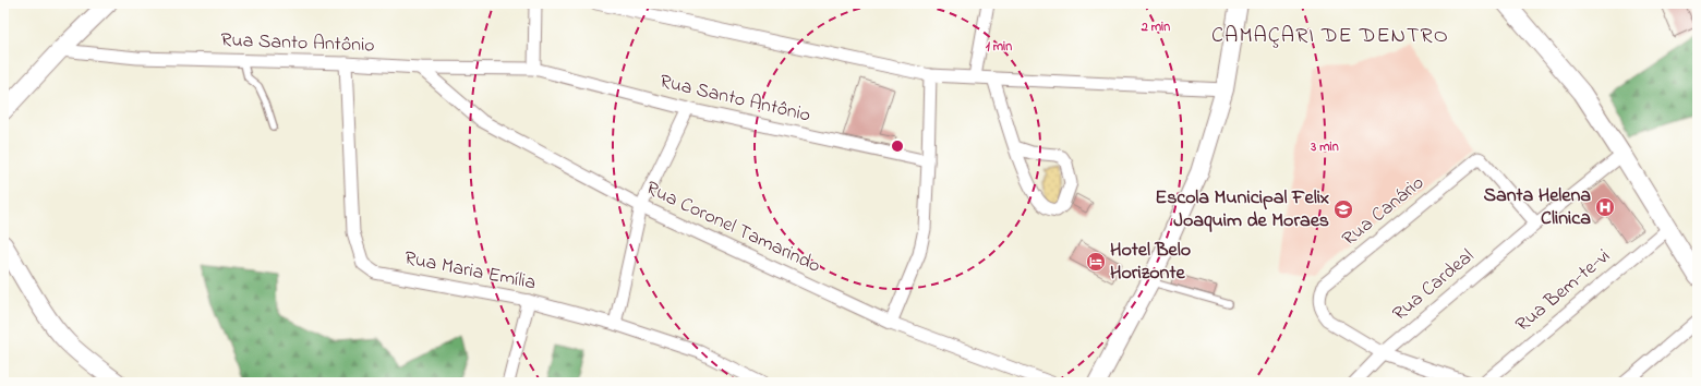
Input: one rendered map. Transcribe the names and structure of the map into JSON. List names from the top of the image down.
{
  "streets": {
    "street": [
      "Rua Santo Antônio",
      "Rua Canário",
      "Rua Coronel Tamarindo",
      "Rua Maria Emília",
      "Rua Cardeal",
      "Rua Bem-te-vi"
    ]
  },
  "crossings": [
    ["Rua Santo Antônio", "Rua Coronel Tamarindo"],
    ["Rua Santo Antônio", "Rua Maria Emília"],
    ["Rua Canário", "Rua Cardeal"]
  ],
  "districts": ["CAMAÇARI DE DENTRO"],
  "places": {
    "hospital": ["Santa Helena Clinica"],
    "school or university": ["Escola Municipal Felix Joaquim de Moraes"],
    "hotel": ["Hotel Belo Horizonte"]
  },
  "rings": ["2 min", "1 min", "3 min"]
}
